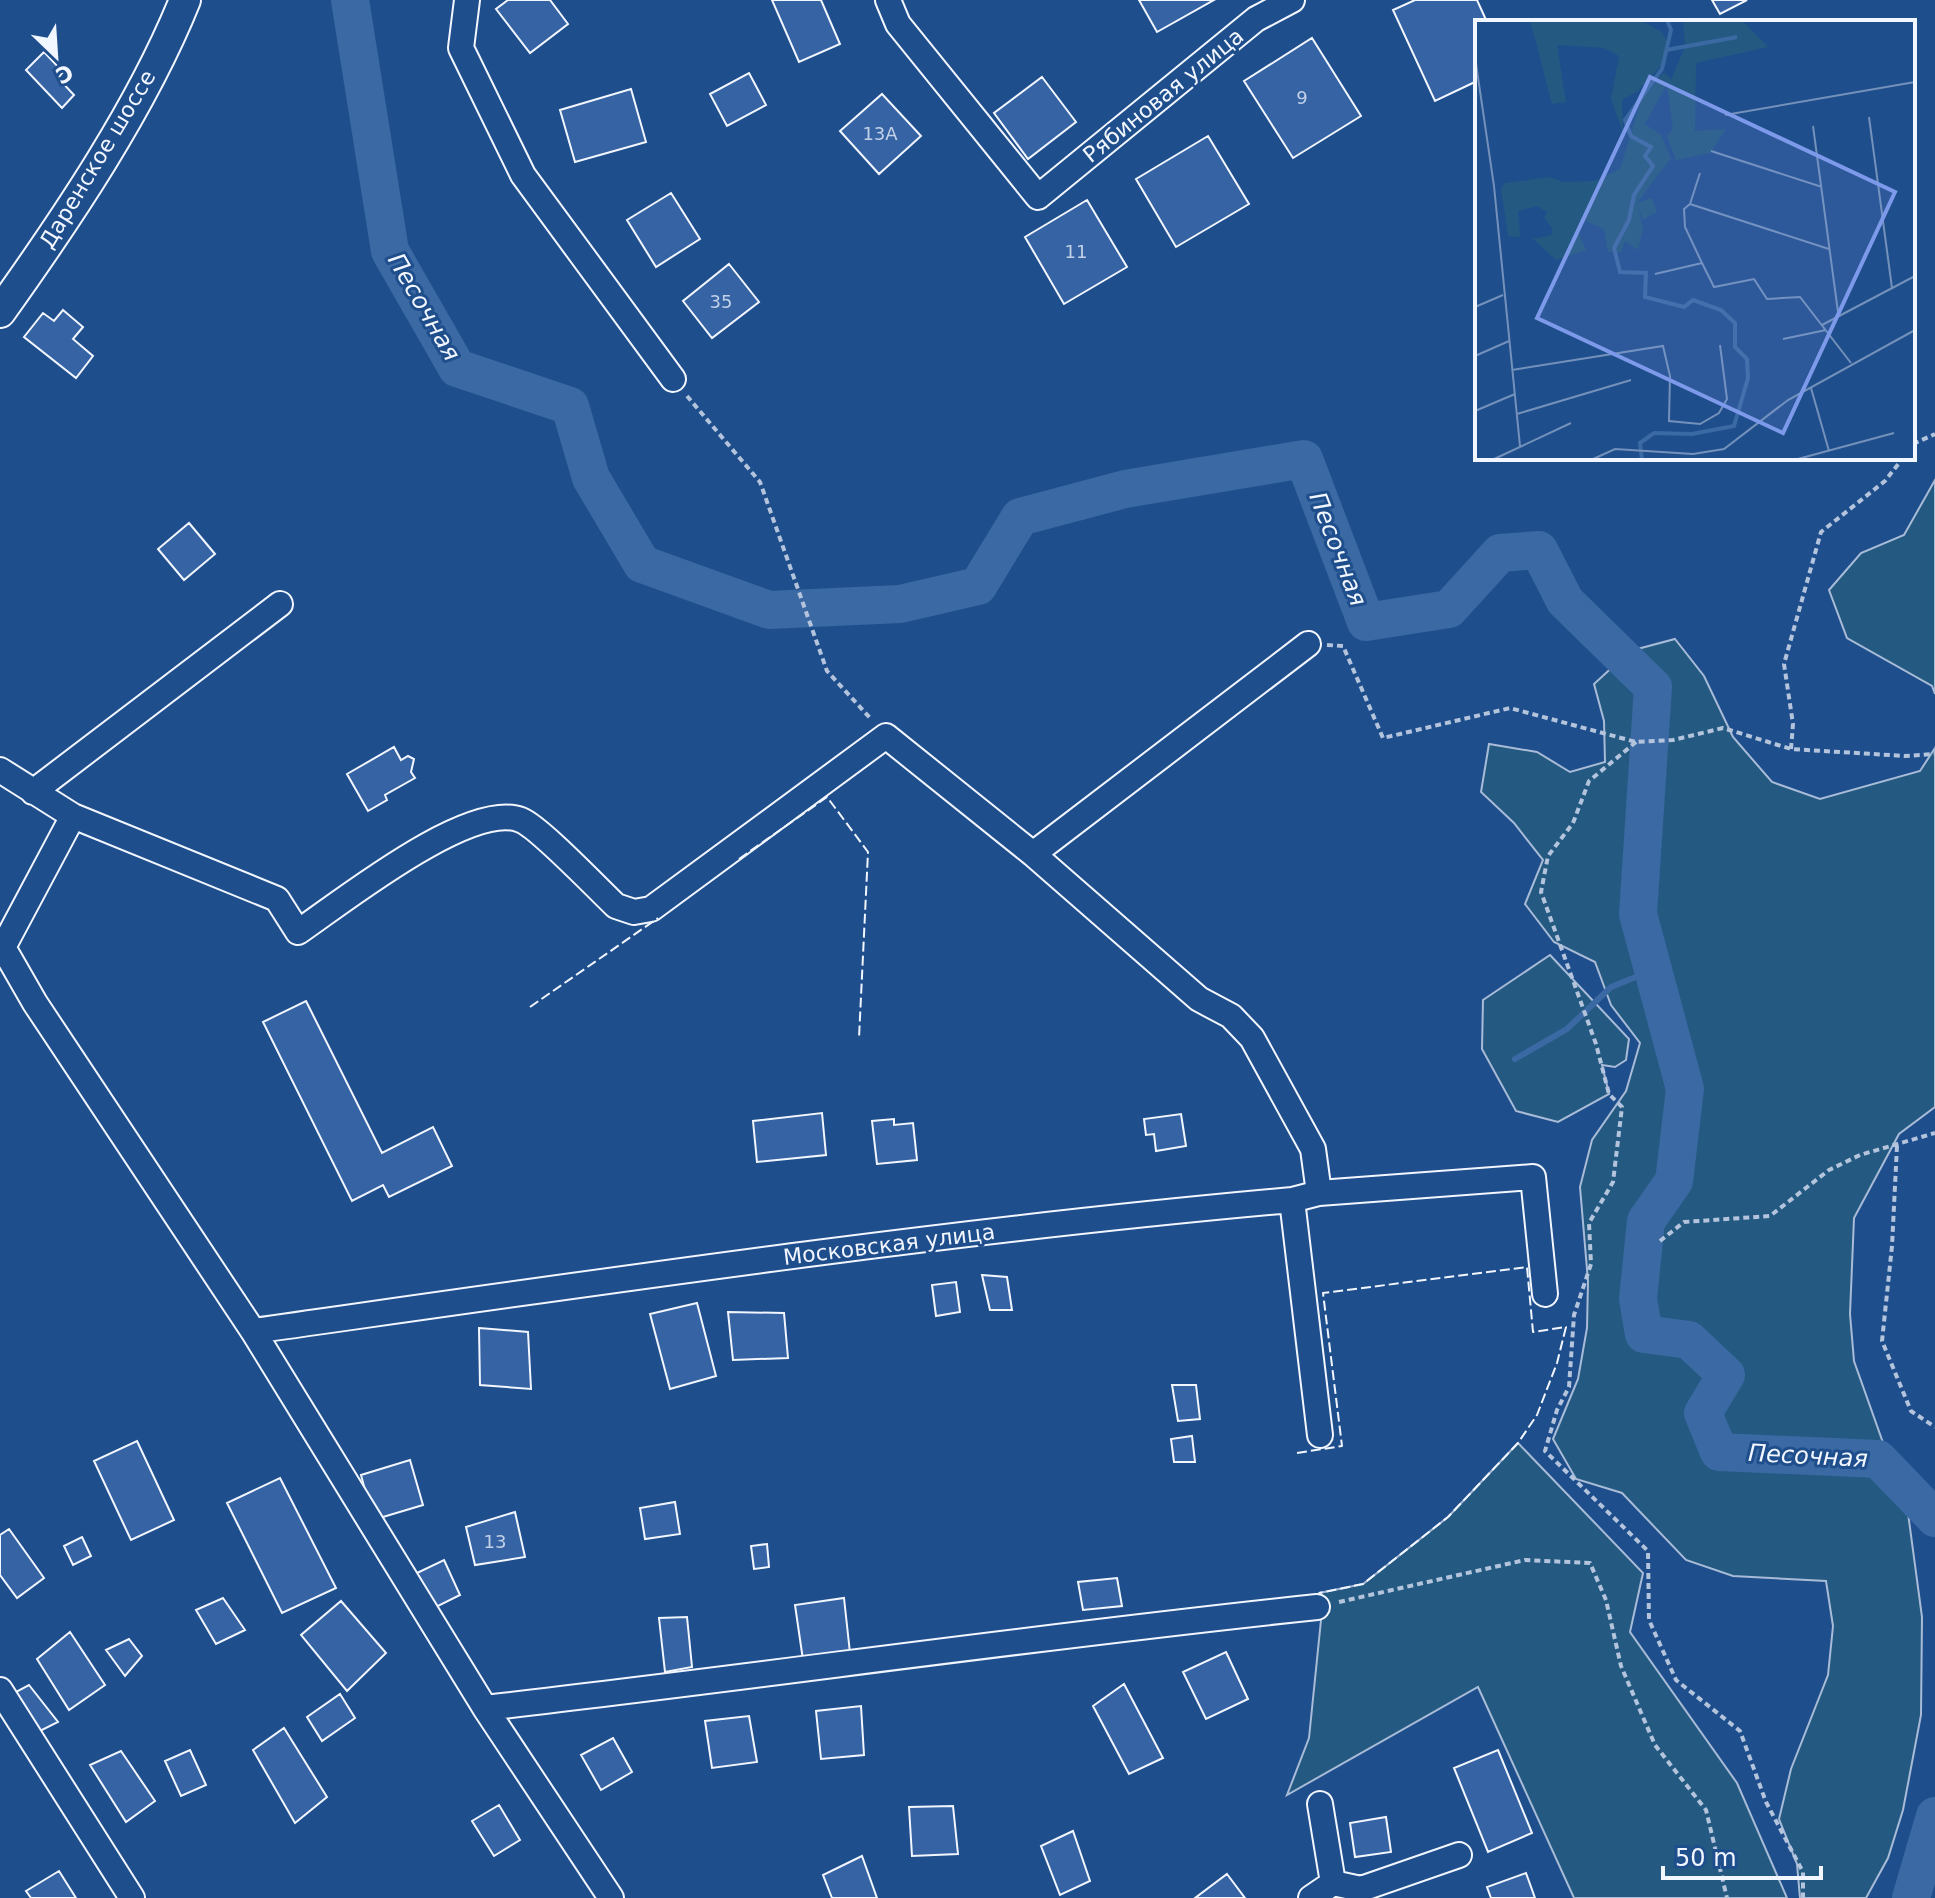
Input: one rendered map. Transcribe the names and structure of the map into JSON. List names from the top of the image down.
{
  "streets": {
    "main road": ["Даренское шоссе"],
    "street": ["Рябиновая улица", "Московская улица"]
  },
  "water": ["Песочная"],
  "house_numbers": [
    "9",
    "13А",
    "11",
    "35",
    "13"
  ],
  "scale_bar": "50 m",
  "north": "bottom right"
}
